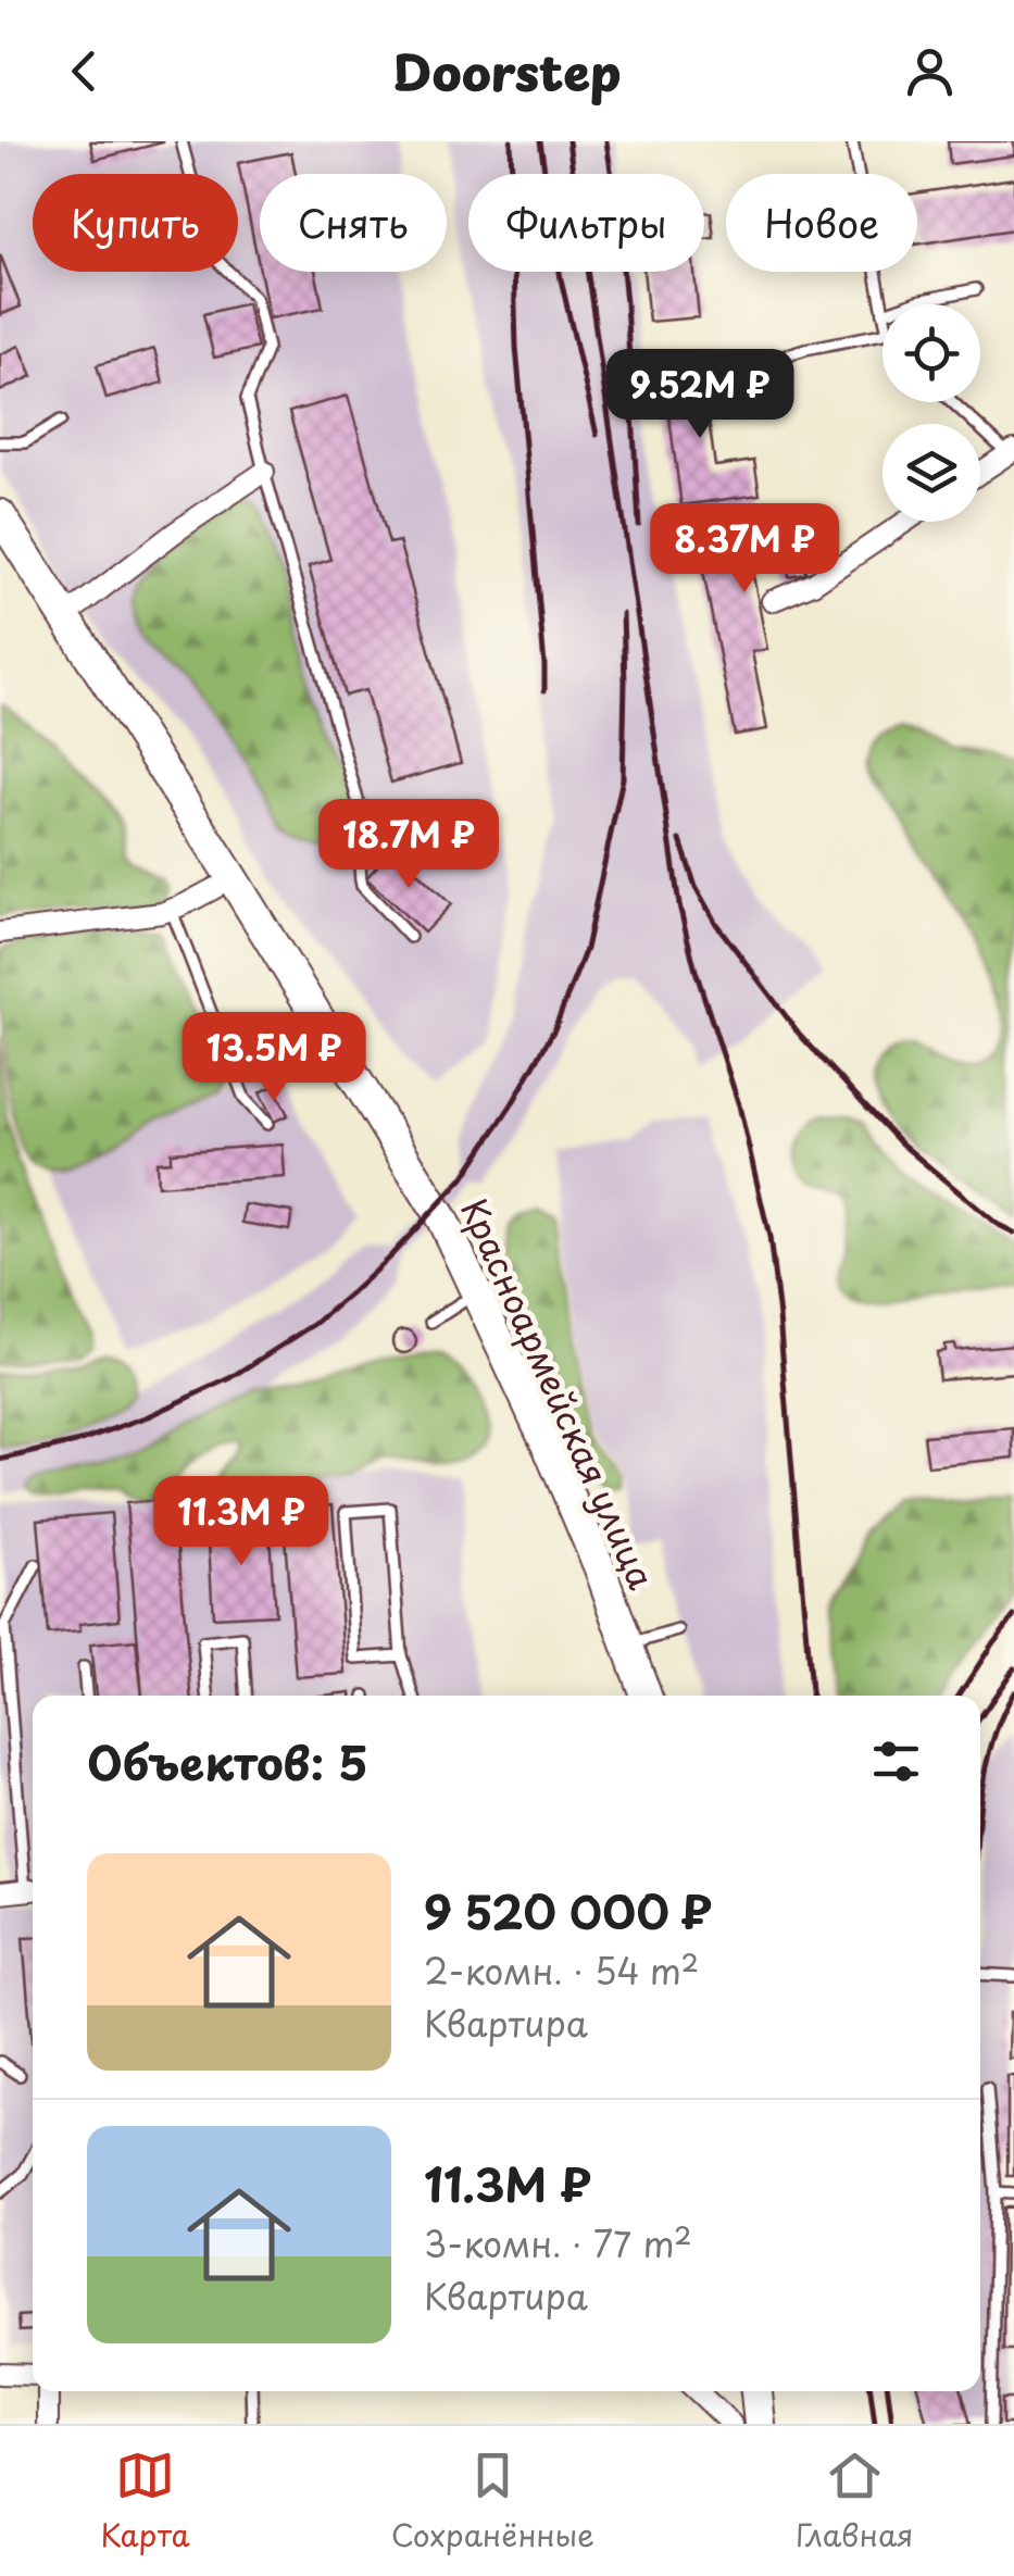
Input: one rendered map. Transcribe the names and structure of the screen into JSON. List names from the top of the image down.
{
  "streets": {
    "main road": ["Красноармейская улица"]
  },
  "page": {
    "header": "Doorstep",
    "chip": [
      "Купить",
      "Снять",
      "Фильтры",
      "Новое"
    ],
    "price": [
      "9.52M ₽",
      "8.37M ₽",
      "18.7M ₽",
      "13.5M ₽",
      "11.3M ₽"
    ],
    "heading": "Объектов: 5",
    "list": [
      {
        "name": "9 520 000 ₽",
        "note": "2-комн. · 54 m² · Квартира"
      },
      {
        "name": "11.3M ₽",
        "note": "3-комн. · 77 m² · Квартира"
      }
    ],
    "tabs": ["Карта", "Сохранённые", "Главная"]
  }
}
